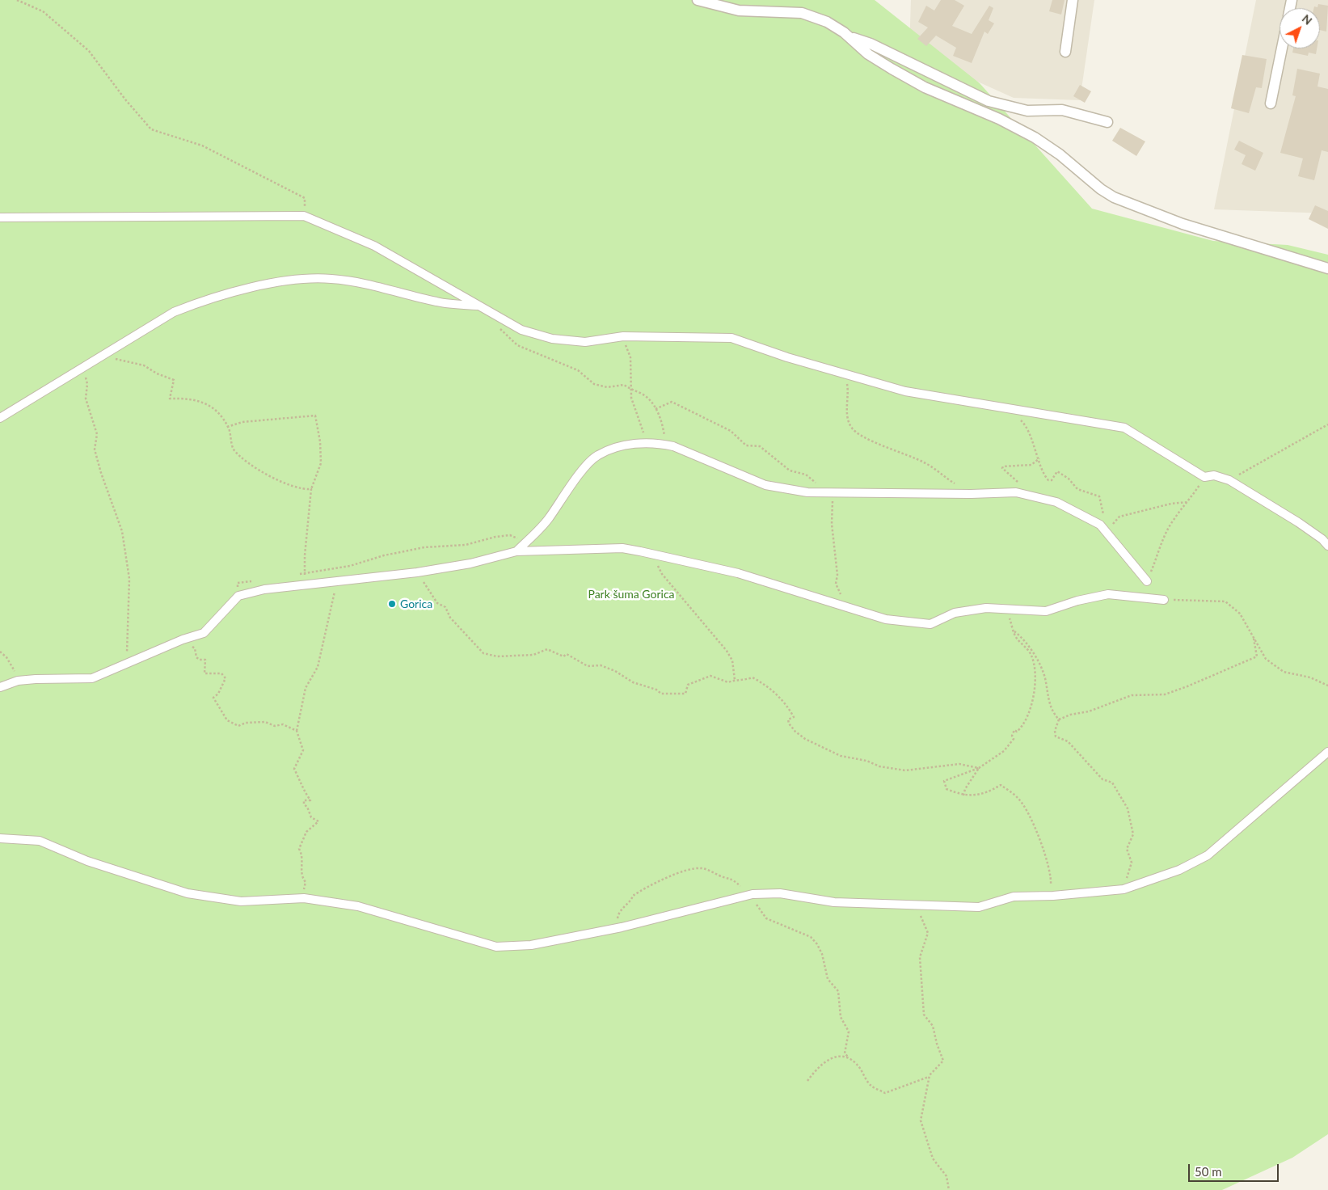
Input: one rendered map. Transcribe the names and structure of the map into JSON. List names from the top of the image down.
{
  "parks": ["Park šuma Gorica"],
  "places": ["Gorica"],
  "scale_bar": "50 m",
  "north": "top right"
}
